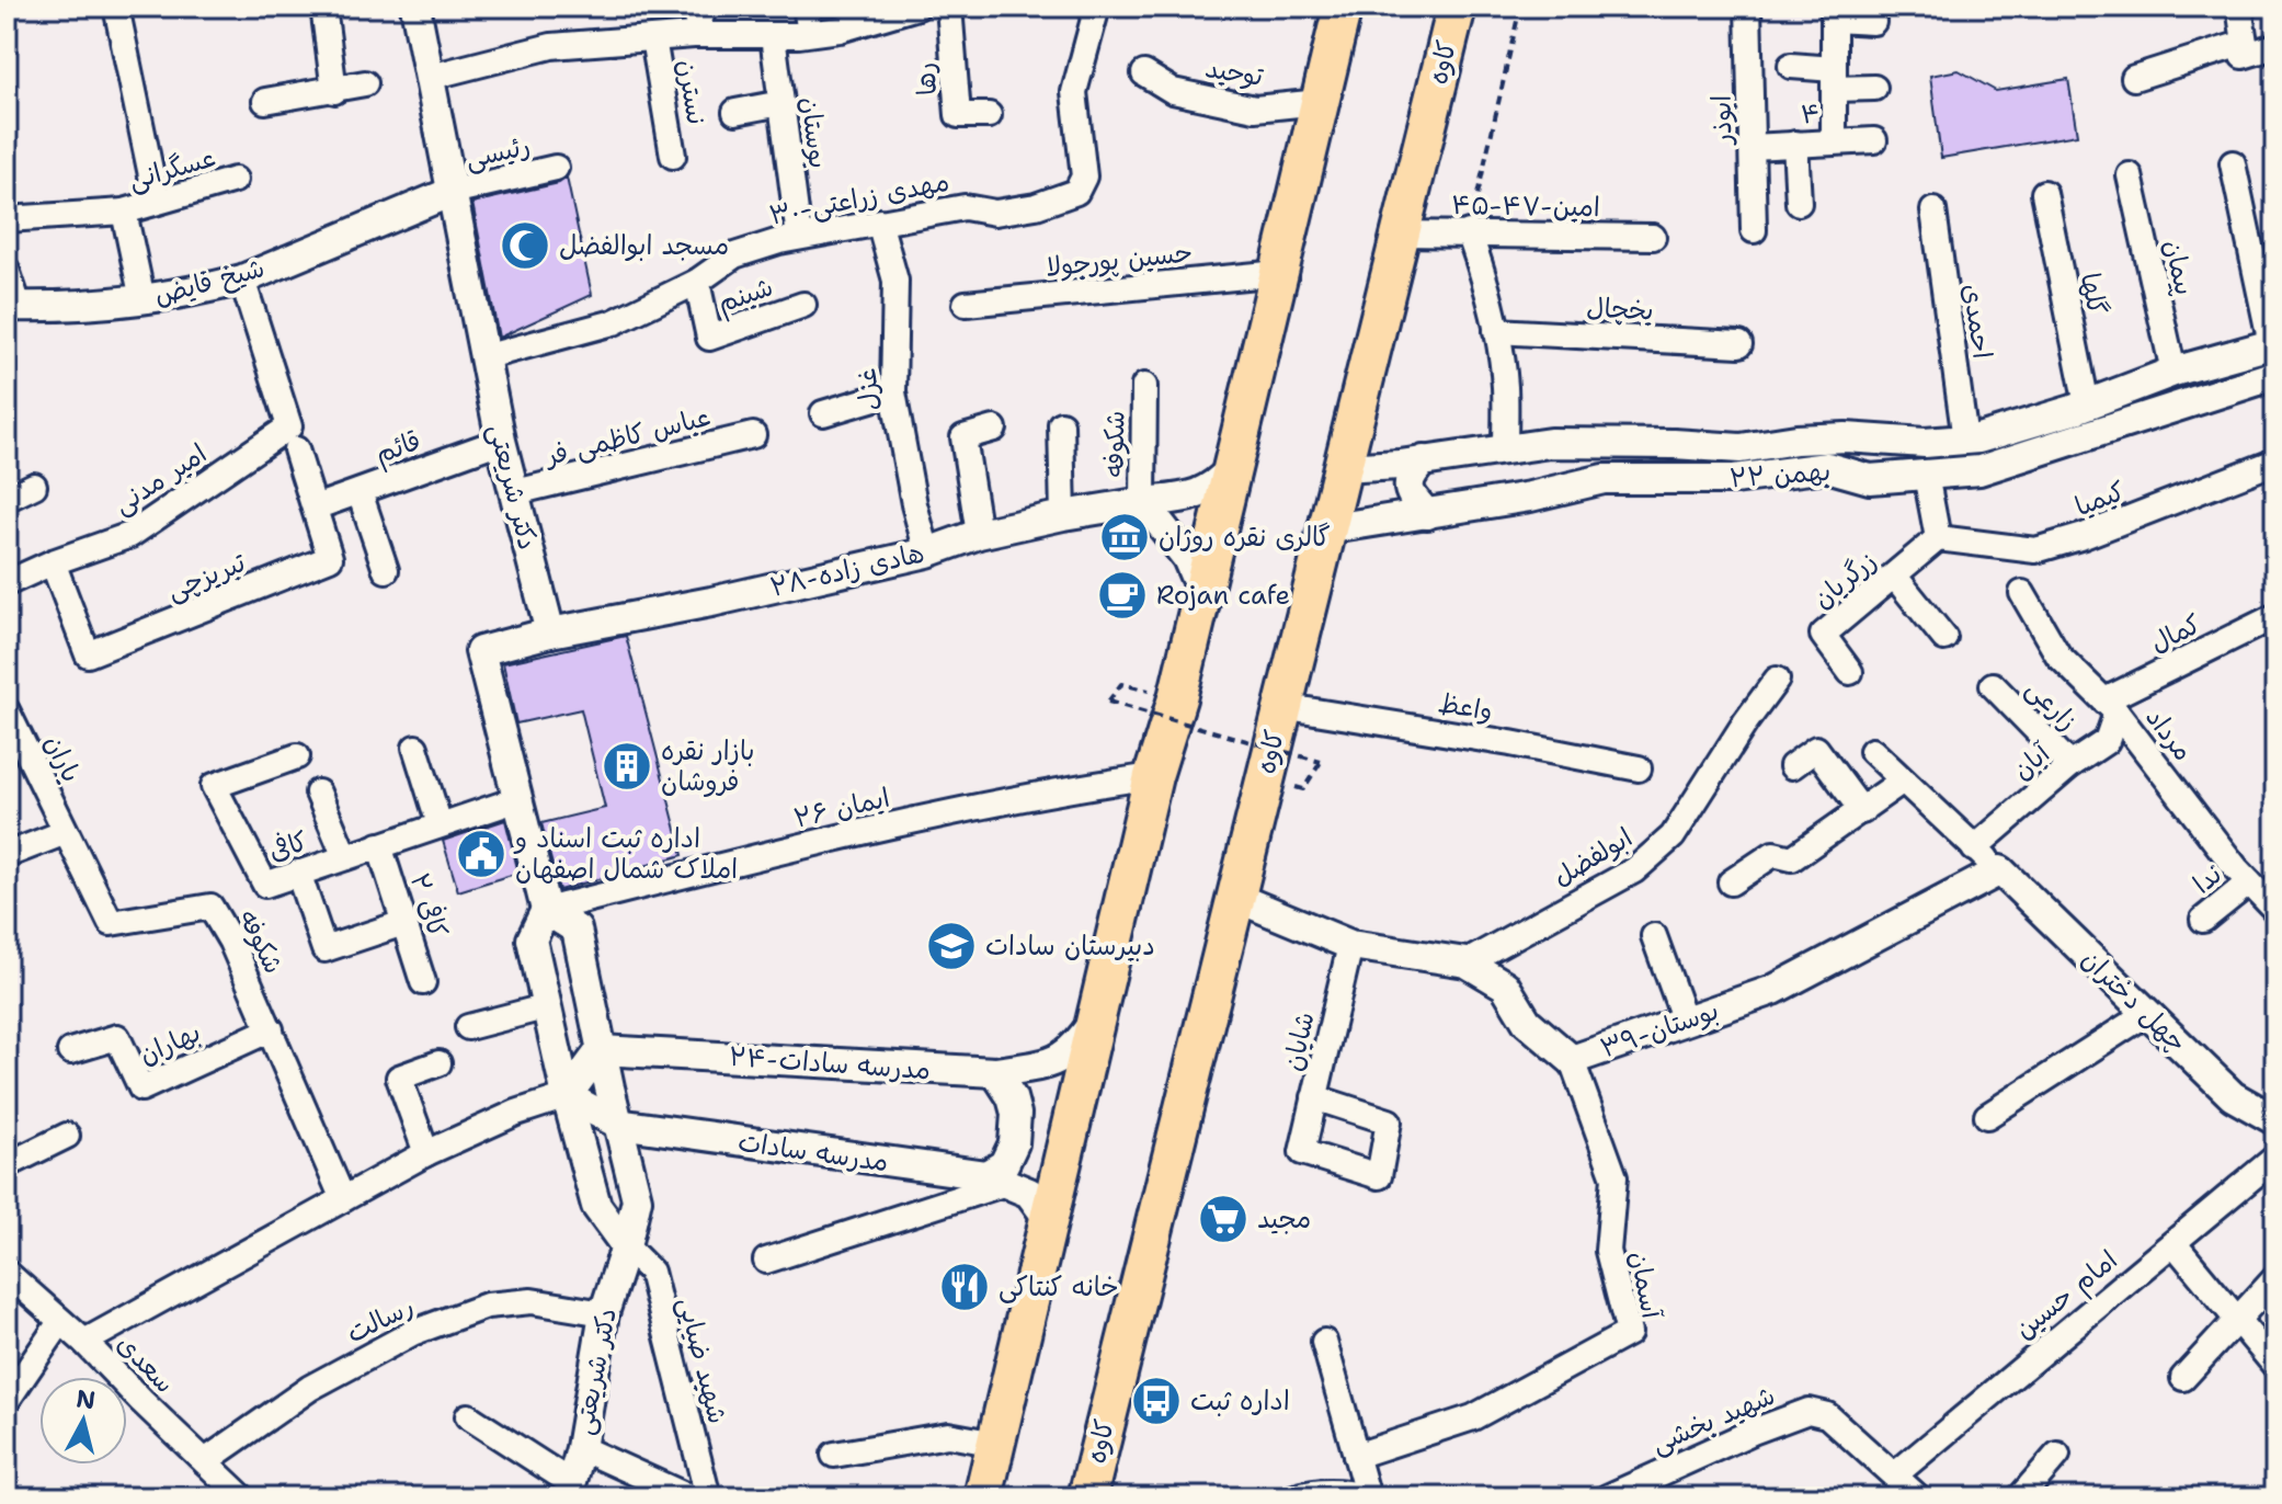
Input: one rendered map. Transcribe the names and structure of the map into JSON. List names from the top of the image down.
{
  "streets": {
    "main road": ["کاوه"],
    "street": [
      "توحید",
      "رها",
      "نسترن",
      "۴",
      "ابوذر",
      "بوستان",
      "رئیسی",
      "عسگرانی",
      "۳۰-مهدی زراعتی",
      "۴۵-۴۷-امین",
      "حسین پورجولا",
      "پیمان",
      "شیخ فایض",
      "گلها",
      "شبنم",
      "یخچال",
      "احمدی",
      "غزل",
      "عباس کاظمی فر",
      "شکوفه",
      "قائم",
      "۲۲ بهمن",
      "امیر مدنی",
      "دکتر شریعتی",
      "کیمیا",
      "۲۸-هادی زاده",
      "تبریزچی",
      "زرگریان",
      "کمال",
      "زارعی",
      "واعظ",
      "مرداد",
      "باران",
      "آبان",
      "۲۶ ایمان",
      "کافی",
      "ابولفضل",
      "ندا",
      "کافی ۲",
      "چهل دختران",
      "۳۹-بوستان",
      "شایان",
      "بهاران",
      "۲۴-مدرسه سادات",
      "مدرسه سادات",
      "آسمان",
      "امام حسین",
      "رسالت",
      "شهید ضیایی",
      "سعدی",
      "شهید بخشی"
    ]
  },
  "crossings": [
    ["کاوه", "۴۵-۴۷-امین"],
    ["کاوه", "۲۲ بهمن"],
    ["کاوه", "واعظ"],
    ["کاوه", "۳۹-بوستان"],
    ["۴", "ابوذر"],
    ["بوستان", "۳۰-مهدی زراعتی"],
    ["رئیسی", "شیخ فایض"],
    ["رئیسی", "دکتر شریعتی"],
    ["عسگرانی", "شیخ فایض"],
    ["۳۰-مهدی زراعتی", "شبنم"],
    ["۳۰-مهدی زراعتی", "غزل"],
    ["۳۰-مهدی زراعتی", "دکتر شریعتی"],
    ["پیمان", "۲۲ بهمن"],
    ["شیخ فایض", "دکتر شریعتی"],
    ["شیخ فایض", "تبریزچی"],
    ["گلها", "۲۲ بهمن"],
    ["احمدی", "۲۲ بهمن"],
    ["غزل", "۲۸-هادی زاده"],
    ["عباس کاظمی فر", "دکتر شریعتی"],
    ["شکوفه", "۲۸-هادی زاده"],
    ["شکوفه", "باران"],
    ["شکوفه", "بهاران"],
    ["قائم", "دکتر شریعتی"],
    ["قائم", "تبریزچی"],
    ["امیر مدنی", "تبریزچی"],
    ["دکتر شریعتی", "۲۸-هادی زاده"],
    ["دکتر شریعتی", "۲۶ ایمان"],
    ["دکتر شریعتی", "۲۴-مدرسه سادات"],
    ["دکتر شریعتی", "مدرسه سادات"],
    ["دکتر شریعتی", "رسالت"],
    ["دکتر شریعتی", "شهید ضیایی"],
    ["کیمیا", "زرگریان"],
    ["کمال", "مرداد"],
    ["کمال", "آبان"],
    ["زارعی", "آبان"],
    ["مرداد", "آبان"],
    ["مرداد", "ندا"],
    ["کافی", "کافی ۲"],
    ["ابولفضل", "۳۹-بوستان"],
    ["چهل دختران", "۳۹-بوستان"],
    ["۳۹-بوستان", "شایان"],
    ["۳۹-بوستان", "آسمان"],
    ["امام حسین", "شهید بخشی"],
    ["رسالت", "سعدی"]
  ],
  "places": {
    "mosque": ["مسجد ابوالفضل"],
    "museum": ["گالری نقره روژان"],
    "cafe": ["Rojan cafe"],
    "building": ["بازار نقره فروشان"],
    "public building": ["اداره ثبت اسناد و املاک شمال اصفهان"],
    "school or university": ["دبیرستان سادات"],
    "supermarket": ["مجید"],
    "restaurant": ["خانه کنتاکی"],
    "bus stop": ["اداره ثبت"]
  },
  "north": "top"
}
